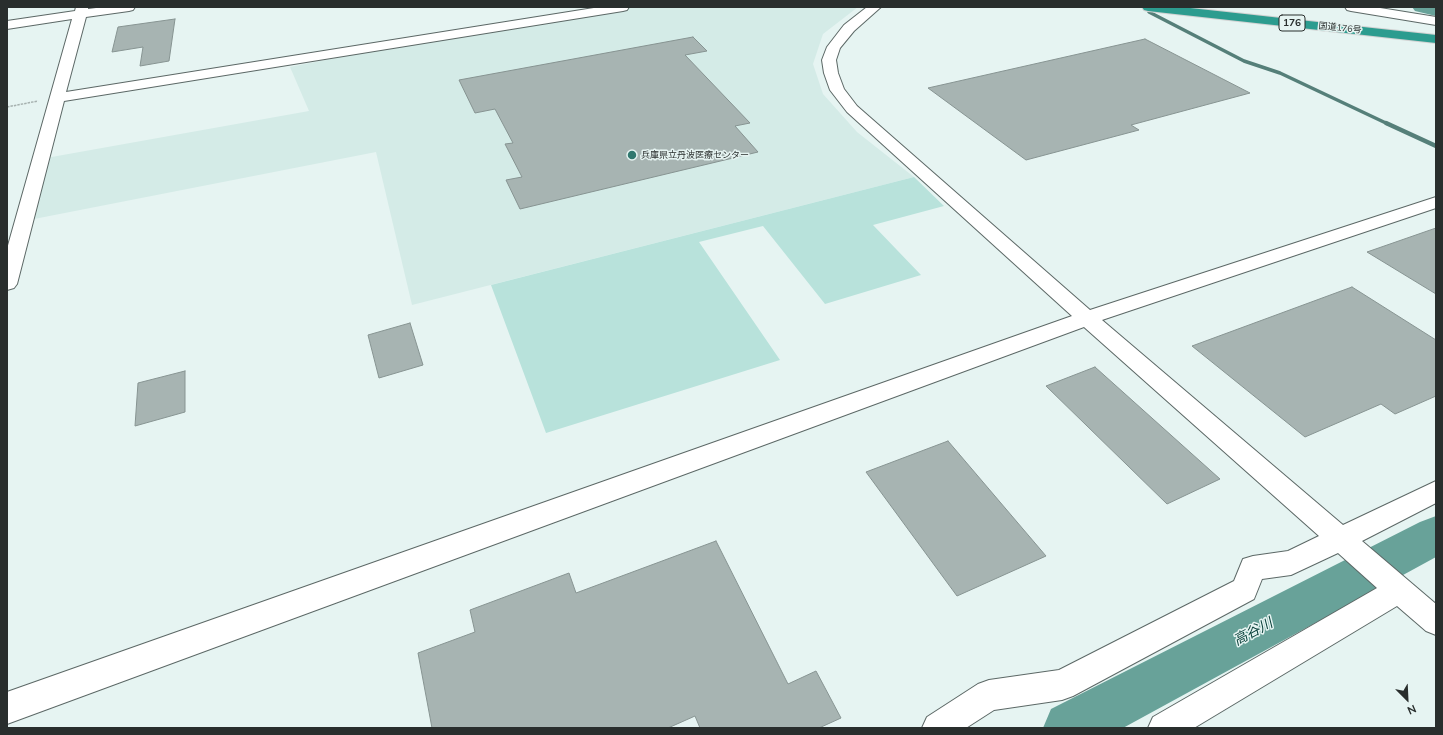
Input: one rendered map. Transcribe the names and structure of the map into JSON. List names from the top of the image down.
{
  "streets": {
    "highway": ["176", "国道176号"]
  },
  "water": ["高谷川"],
  "places": ["兵庫県立丹波医療センター"],
  "north": "bottom right"
}
